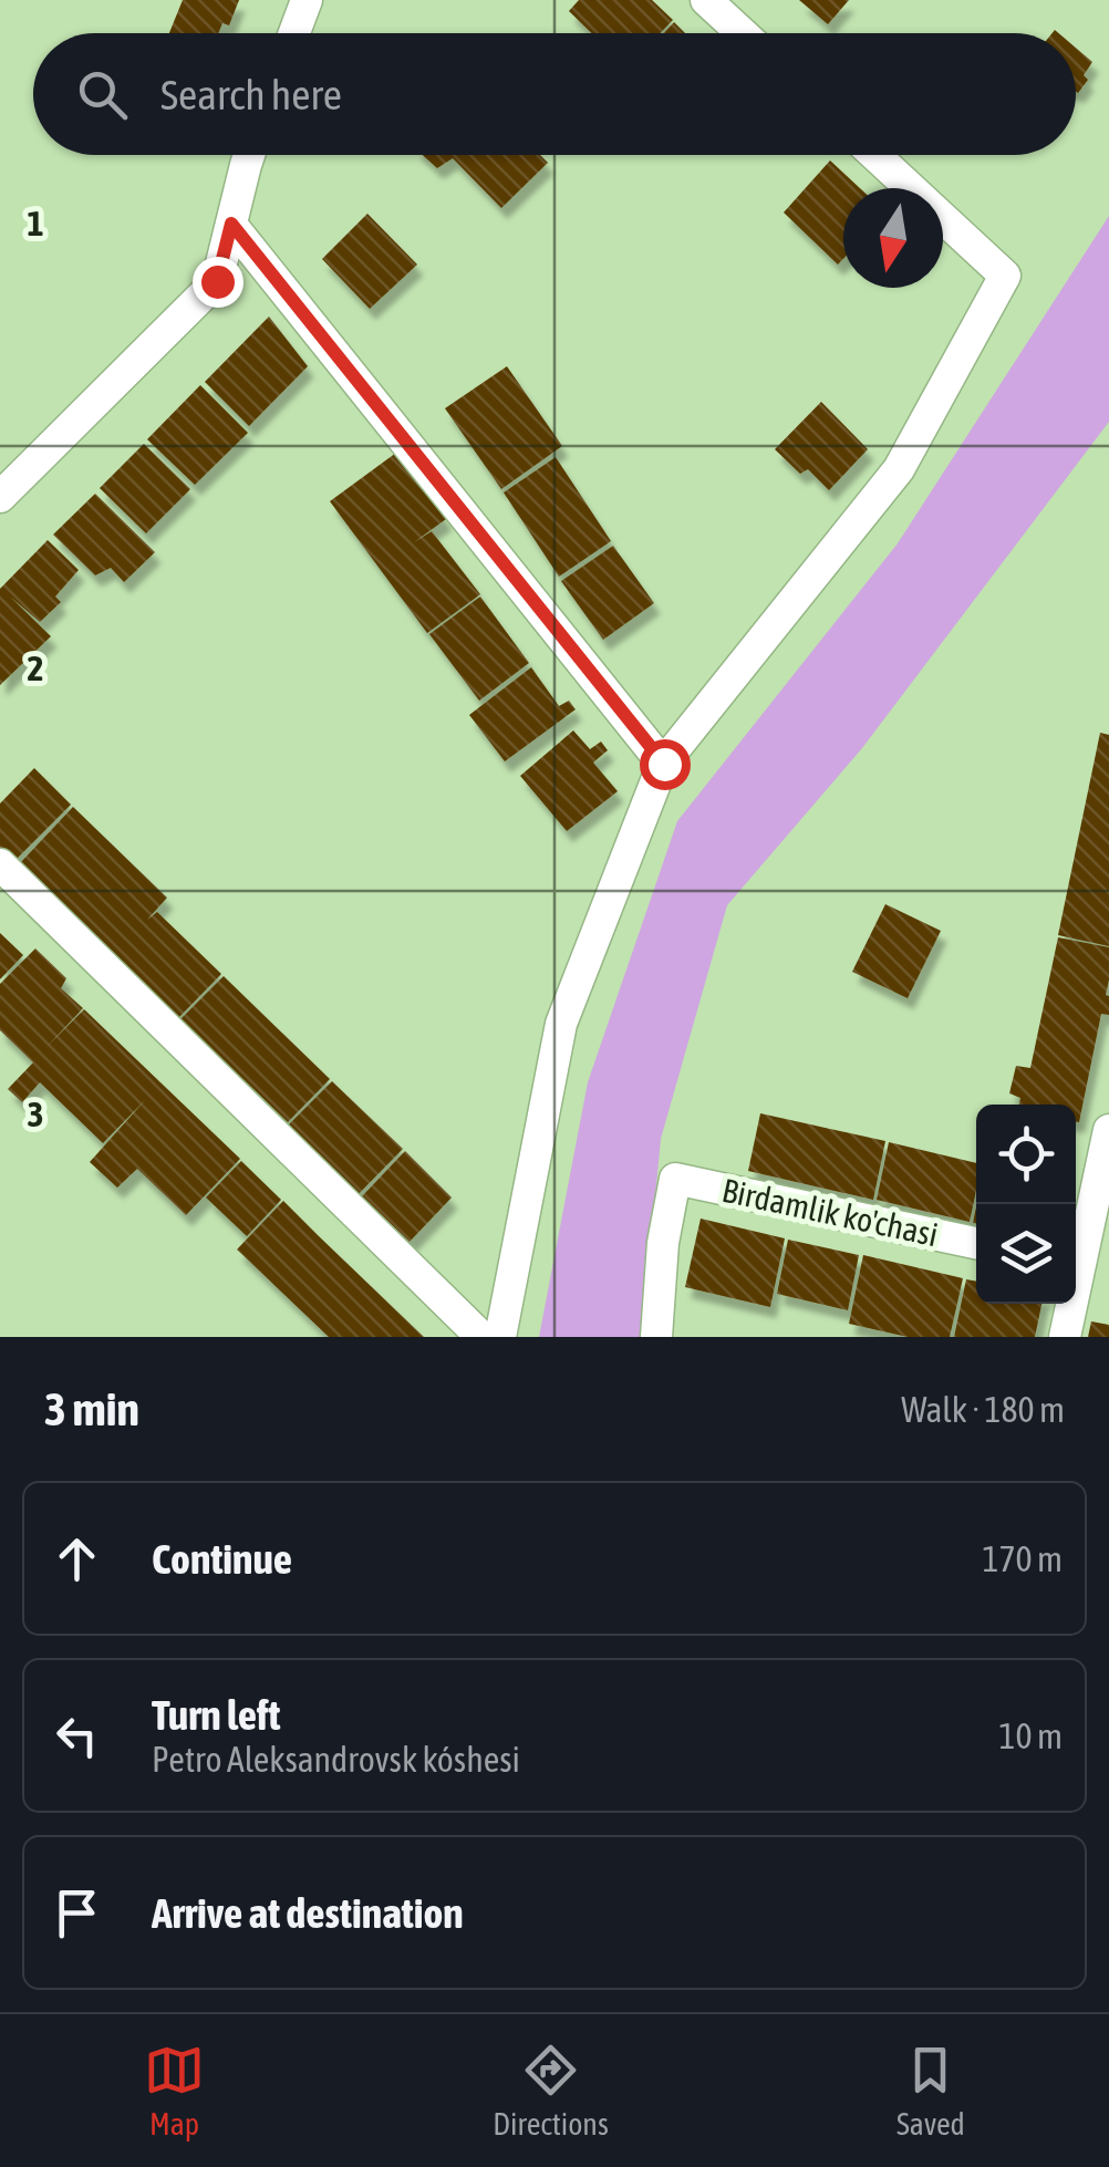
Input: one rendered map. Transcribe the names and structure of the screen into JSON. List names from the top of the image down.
{
  "streets": {
    "street": ["Birdamlik ko'chasi"]
  },
  "north": "bottom",
  "page": {
    "search": "Search here",
    "heading": ["3 min", "Walk · 180 m"],
    "list": [
      ["Continue", "170 m"],
      ["Turn left", "Petro Aleksandrovsk kóshesi", "10 m"],
      "Arrive at destination"
    ],
    "nav": ["Map", "Directions", "Saved"]
  },
  "grid": {
    "rows": ["1", "2", "3"]
  }
}
